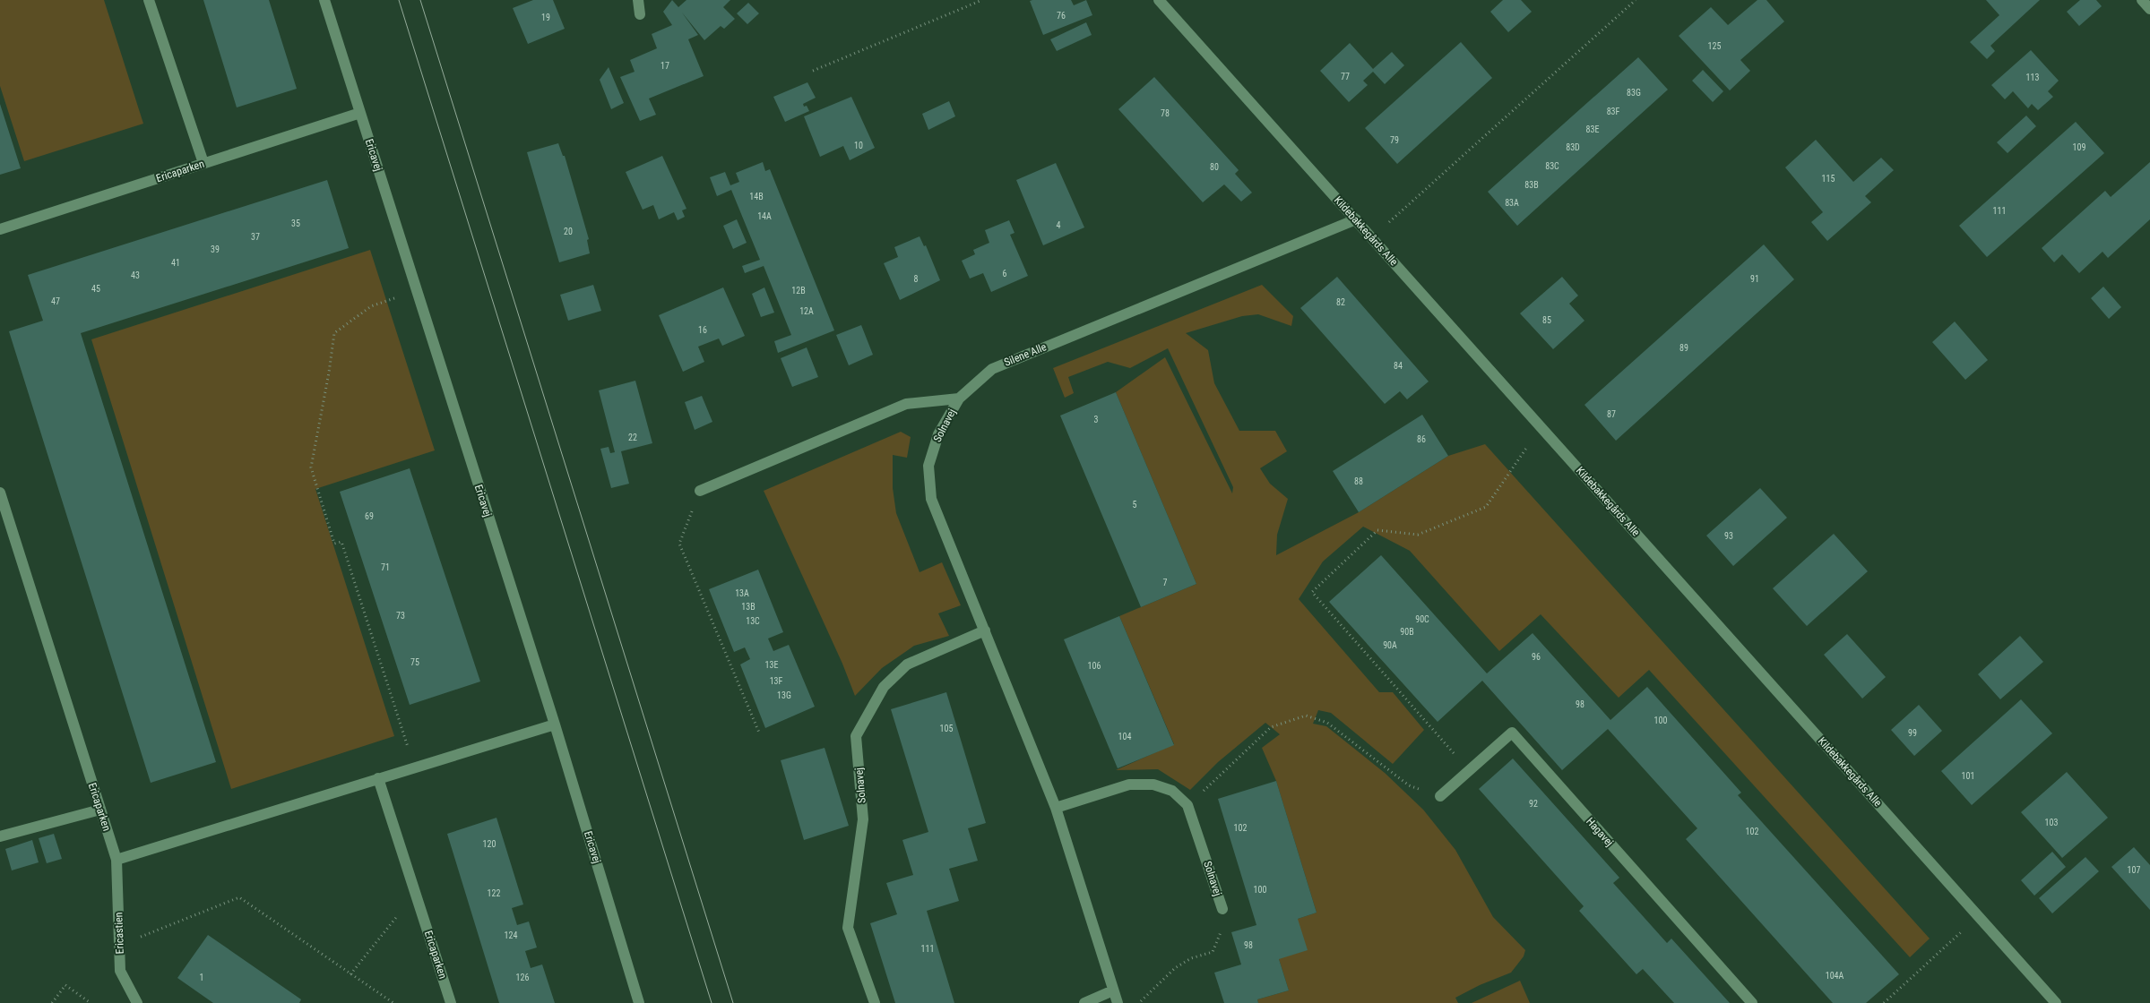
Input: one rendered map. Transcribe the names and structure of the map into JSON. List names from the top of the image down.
{
  "streets": {
    "street": [
      "Ericavej",
      "Ericaparken",
      "Kildebakkegårds Alle",
      "Silene Alle",
      "Solnavej",
      "Hagavej",
      "Ericastien"
    ]
  },
  "crossings": [
    ["Ericavej", "Ericaparken"],
    ["Ericaparken", "Ericastien"],
    ["Kildebakkegårds Alle", "Silene Alle"],
    ["Silene Alle", "Solnavej"]
  ],
  "house_numbers": [
    "76",
    "19",
    "125",
    "17",
    "77",
    "113",
    "83G",
    "83F",
    "78",
    "83E",
    "79",
    "10",
    "83D",
    "109",
    "83C",
    "80",
    "115",
    "83B",
    "14B",
    "83A",
    "111",
    "14A",
    "35",
    "4",
    "20",
    "37",
    "39",
    "41",
    "6",
    "43",
    "8",
    "91",
    "45",
    "12B",
    "47",
    "82",
    "12A",
    "85",
    "16",
    "89",
    "84",
    "87",
    "3",
    "22",
    "86",
    "88",
    "5",
    "69",
    "93",
    "71",
    "7",
    "13A",
    "13B",
    "73",
    "90C",
    "13C",
    "90B",
    "90A",
    "96",
    "75",
    "13E",
    "106",
    "13F",
    "13G",
    "98",
    "100",
    "105",
    "99",
    "104",
    "101",
    "92",
    "103",
    "102",
    "102",
    "120",
    "107",
    "100",
    "122",
    "124",
    "98",
    "111",
    "104A",
    "1",
    "126"
  ]
}
